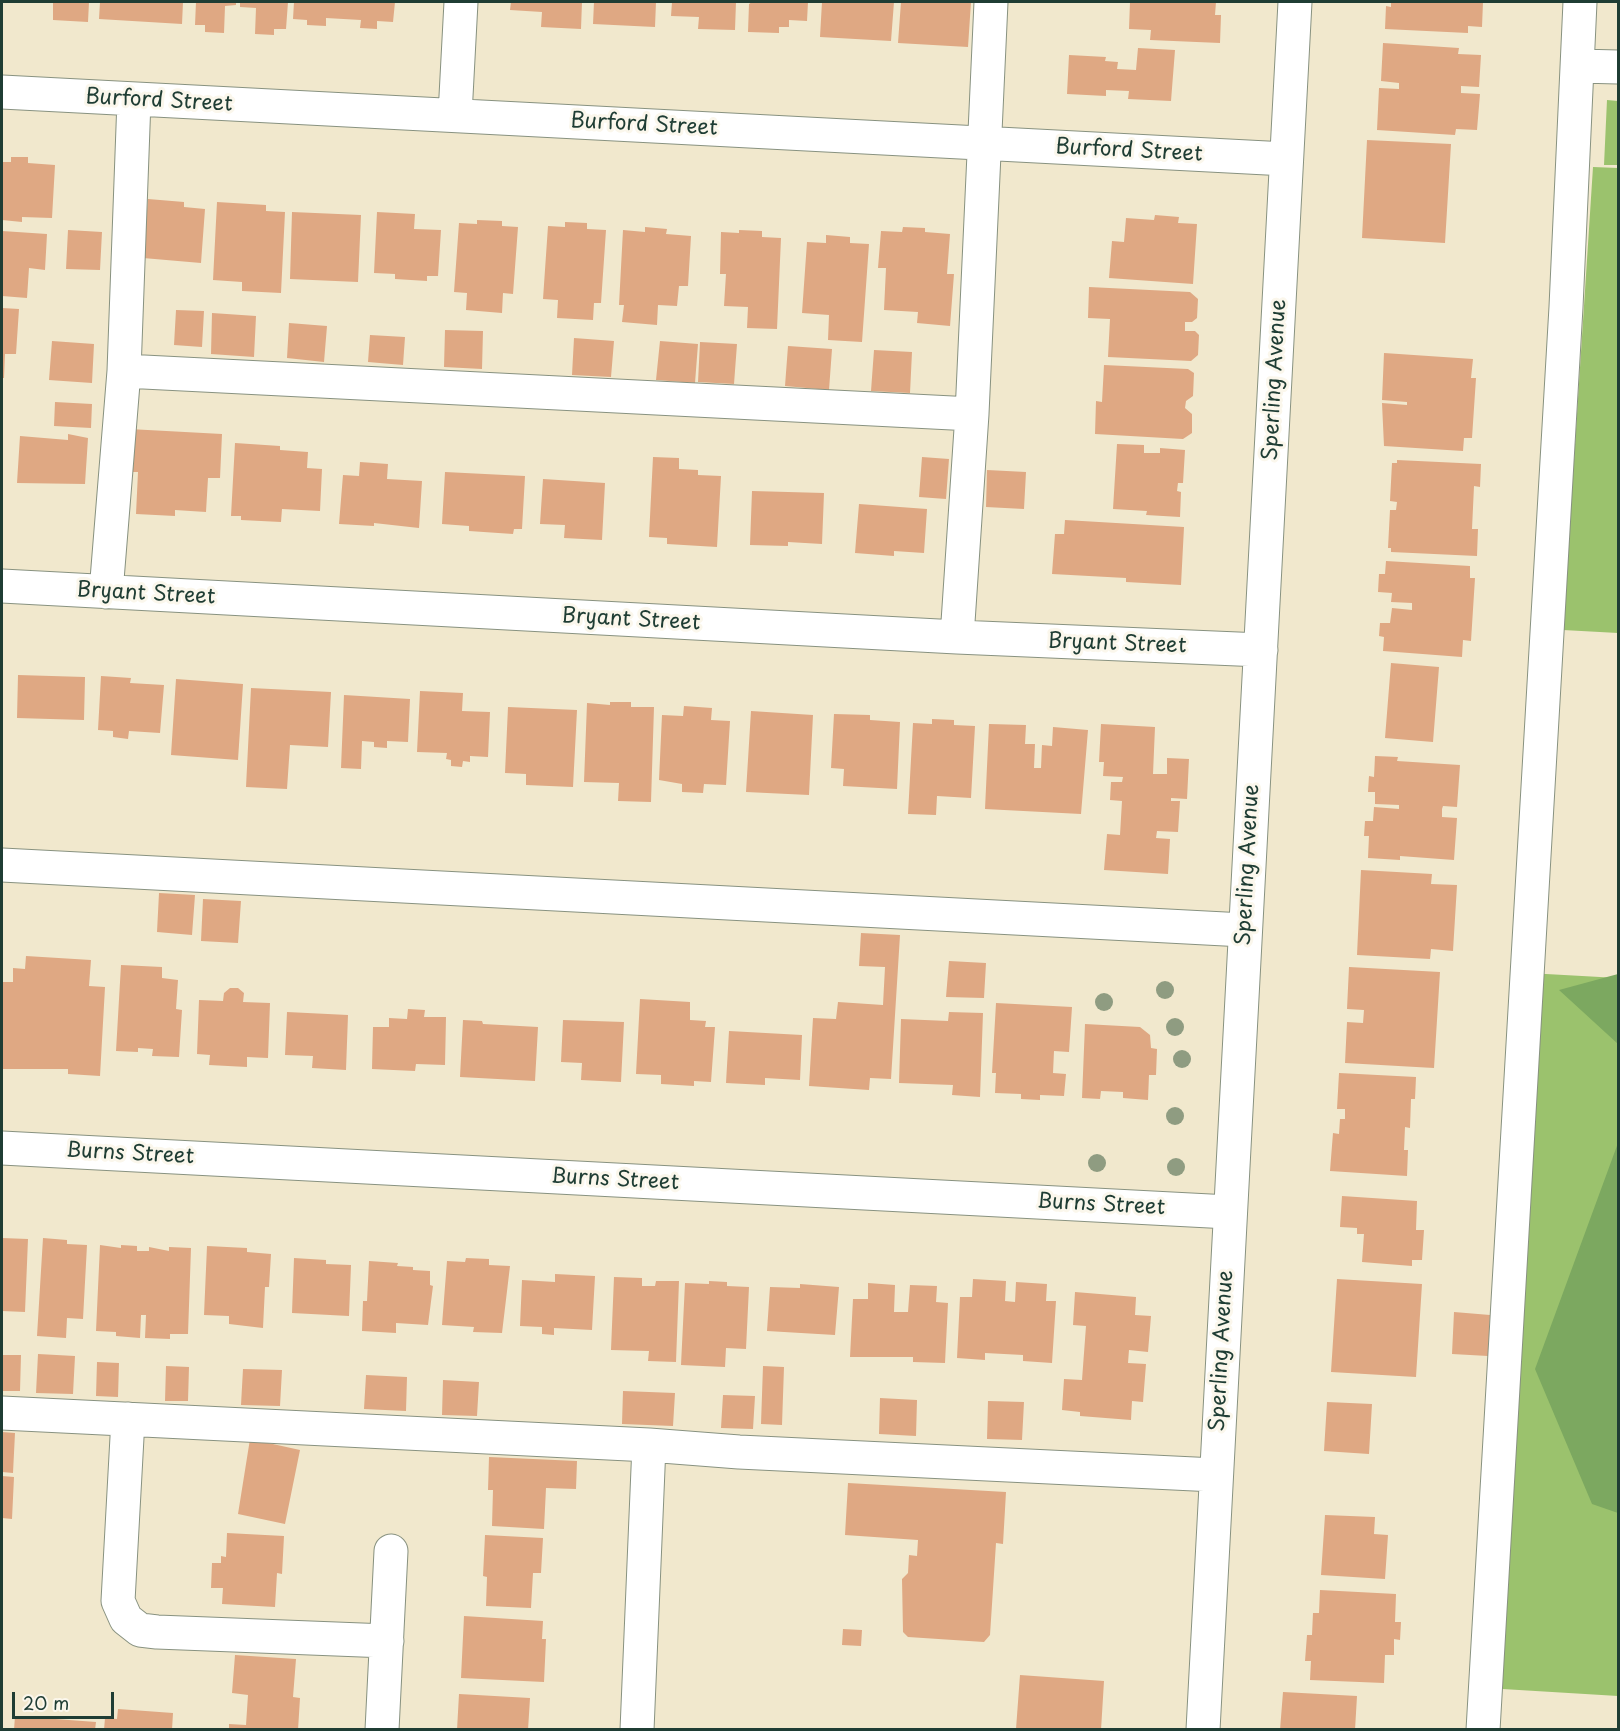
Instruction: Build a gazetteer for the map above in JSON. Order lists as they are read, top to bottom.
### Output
{
  "streets": {
    "street": [
      "Burford Street",
      "Sperling Avenue",
      "Bryant Street",
      "Burns Street"
    ]
  },
  "crossings": [
    ["Burford Street", "Sperling Avenue"],
    ["Sperling Avenue", "Bryant Street"],
    ["Sperling Avenue", "Burns Street"]
  ],
  "scale_bar": "20 m"
}
